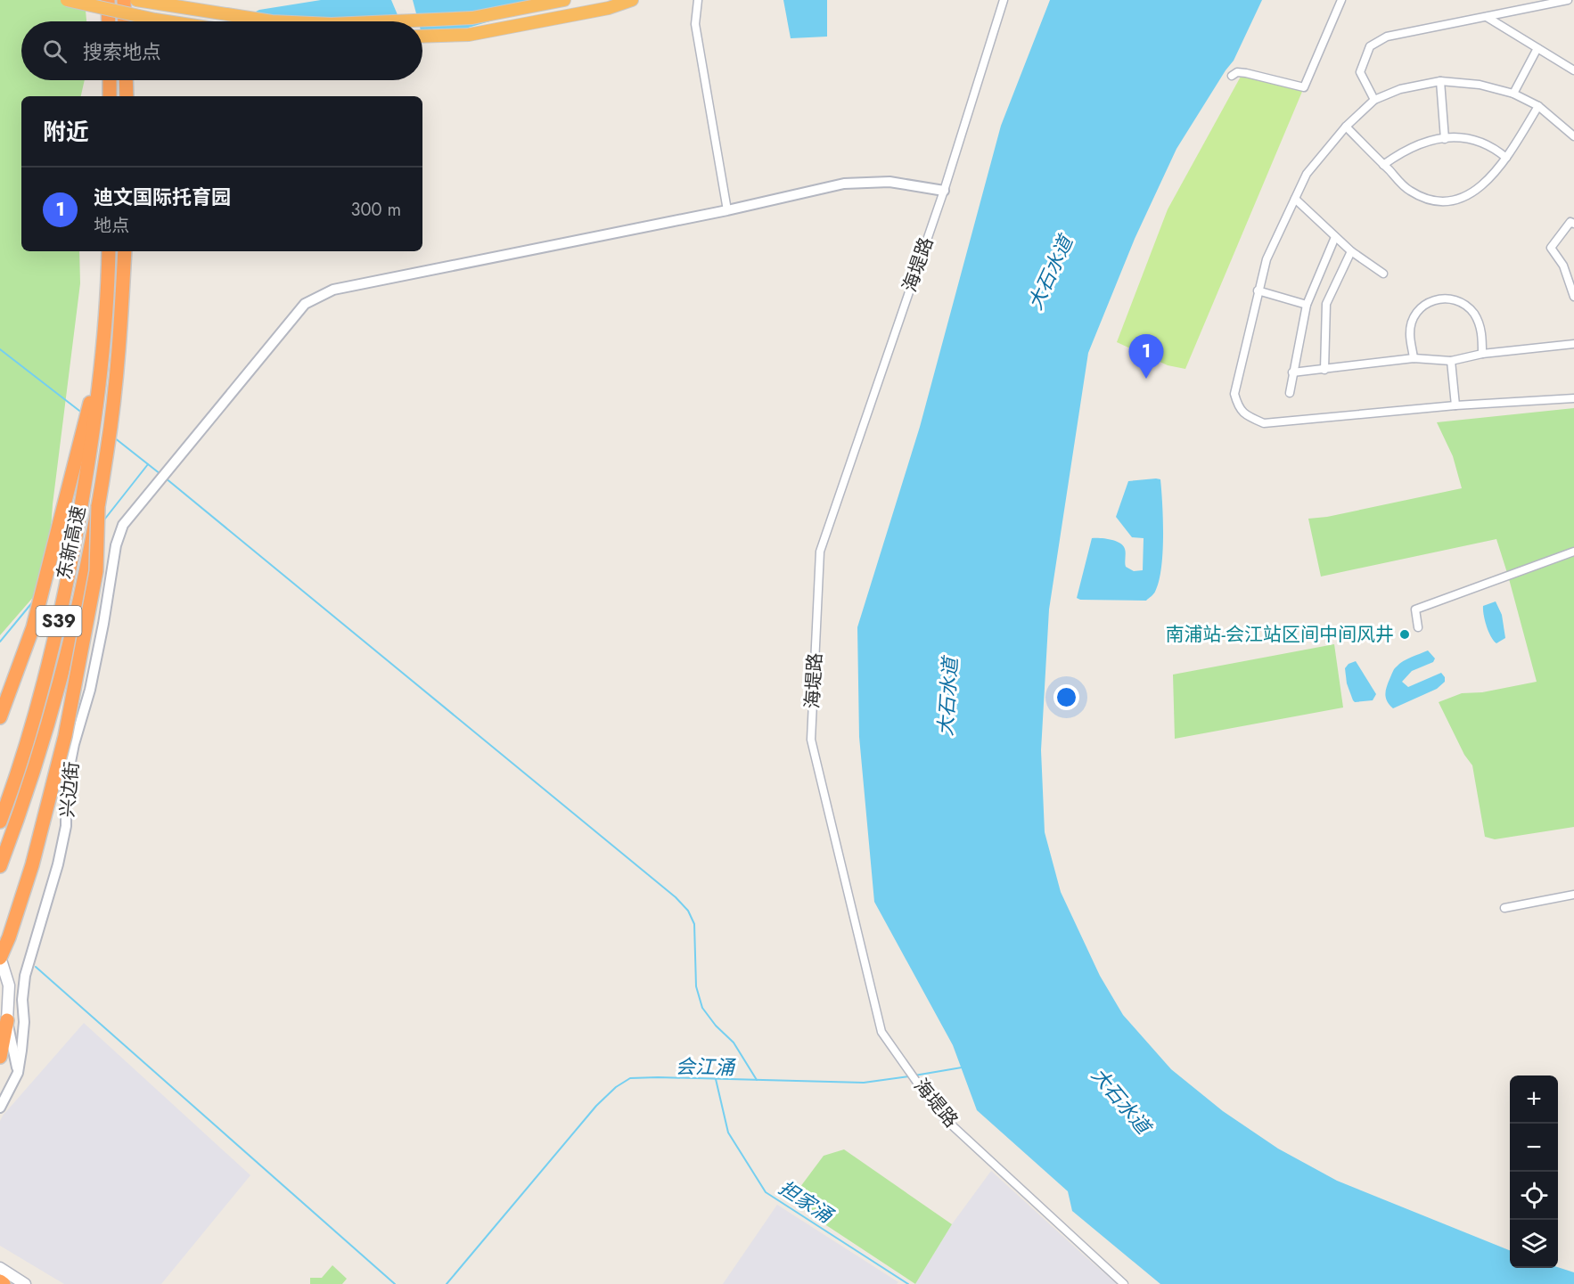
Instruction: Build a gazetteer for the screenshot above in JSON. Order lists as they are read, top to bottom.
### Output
{
  "streets": {
    "highway": ["东新高速", "S39"],
    "street": ["海堤路", "兴边街"]
  },
  "crossings": [
    ["海堤路", "兴边街"]
  ],
  "water": ["大石水道", "会江涌", "担家涌"],
  "places": ["南浦站-会江站区间中间风井"],
  "page": {
    "search": "搜索地点",
    "heading": "附近",
    "list": [
      {
        "mark": "1",
        "name": "迪文国际托育园",
        "note": "地点",
        "value": "300 m"
      }
    ],
    "pins": "1",
    "map_buttons": ["+", "−"]
  }
}
